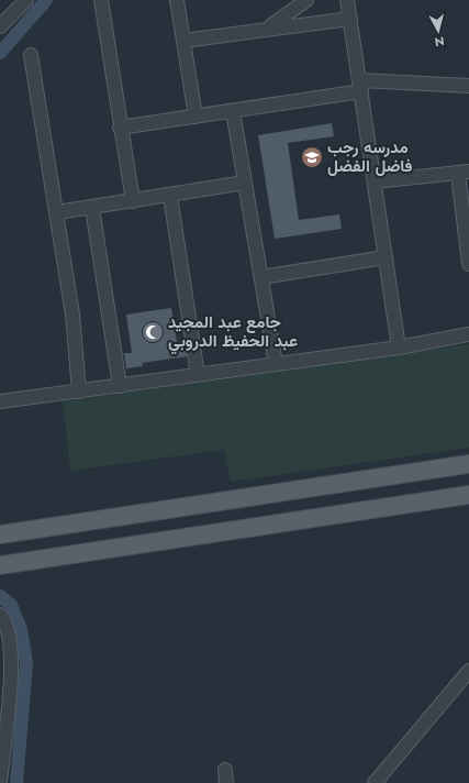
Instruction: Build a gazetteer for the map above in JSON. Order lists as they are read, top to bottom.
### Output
{
  "places": {
    "school or university": ["مدرسه رجب فاضل الفضل"],
    "mosque": ["جامع عبد المجيد عبد الحفيظ الدروبي"]
  },
  "north": "bottom"
}
